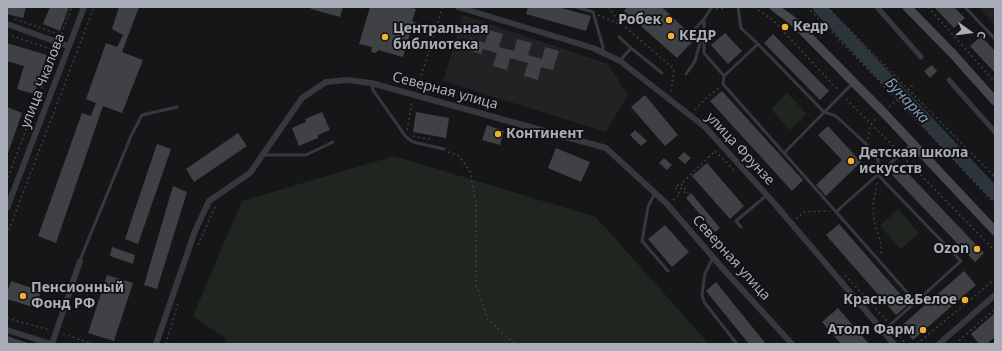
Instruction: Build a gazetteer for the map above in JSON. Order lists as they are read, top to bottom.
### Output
{
  "streets": {
    "street": ["улица Чкалова", "Северная улица", "улица Фрунзе"]
  },
  "water": ["Бунарка"],
  "places": [
    "Робек",
    "Кедр",
    "КЕДР",
    "Центральная библиотека",
    "Континент",
    "Детская школа искусств",
    "Ozon",
    "Пенсионный Фонд РФ",
    "Красное&Белое",
    "Атолл Фарм"
  ],
  "north": "right"
}
